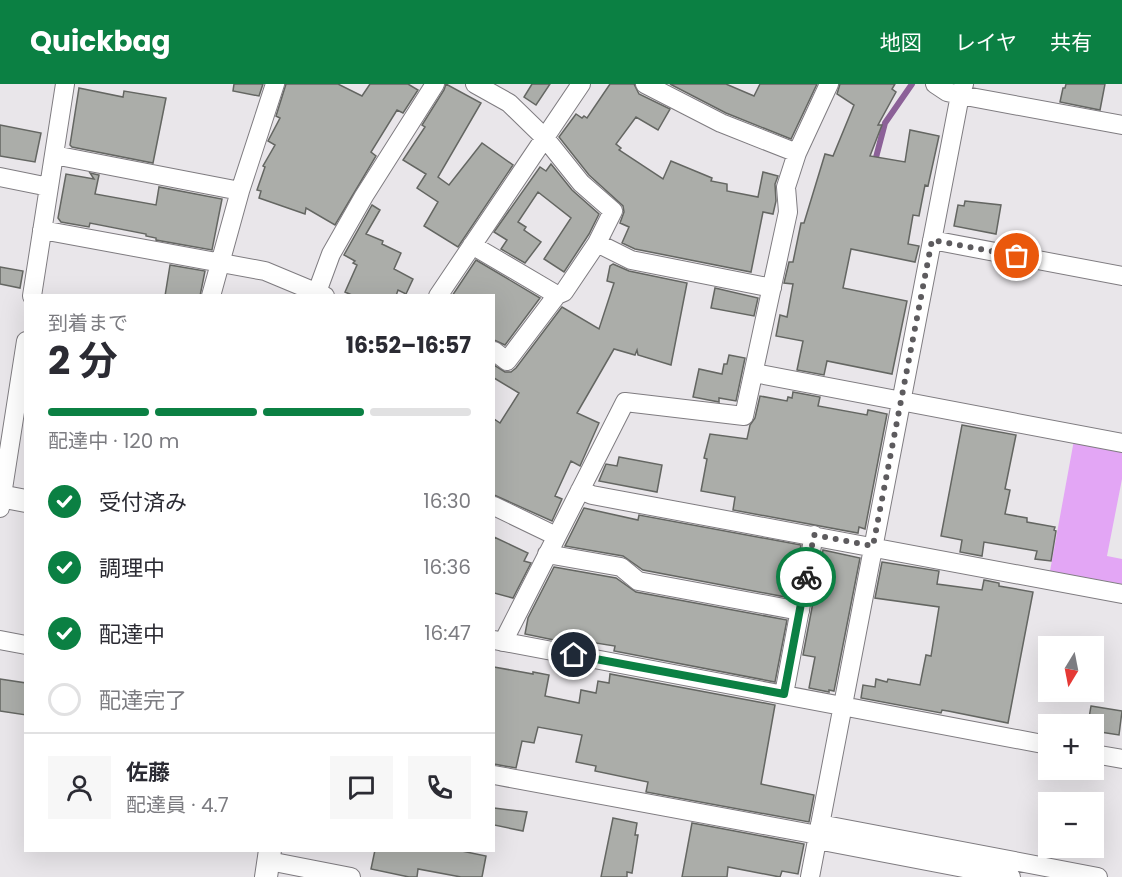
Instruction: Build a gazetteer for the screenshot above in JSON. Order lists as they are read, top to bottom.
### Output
{
  "north": "bottom",
  "page": {
    "header": "Quickbag",
    "nav": ["地図", "レイヤ", "共有"],
    "heading": ["2 分", "到着まで", "16:52–16:57"],
    "panel": ["佐藤", "配達員 · 4.7"],
    "bar": "配達中 · 120 m",
    "list": [
      ["受付済み", "16:30"],
      ["調理中", "16:36"],
      ["配達中", "16:47"],
      "配達完了"
    ],
    "map_buttons": ["+", "−"]
  }
}
